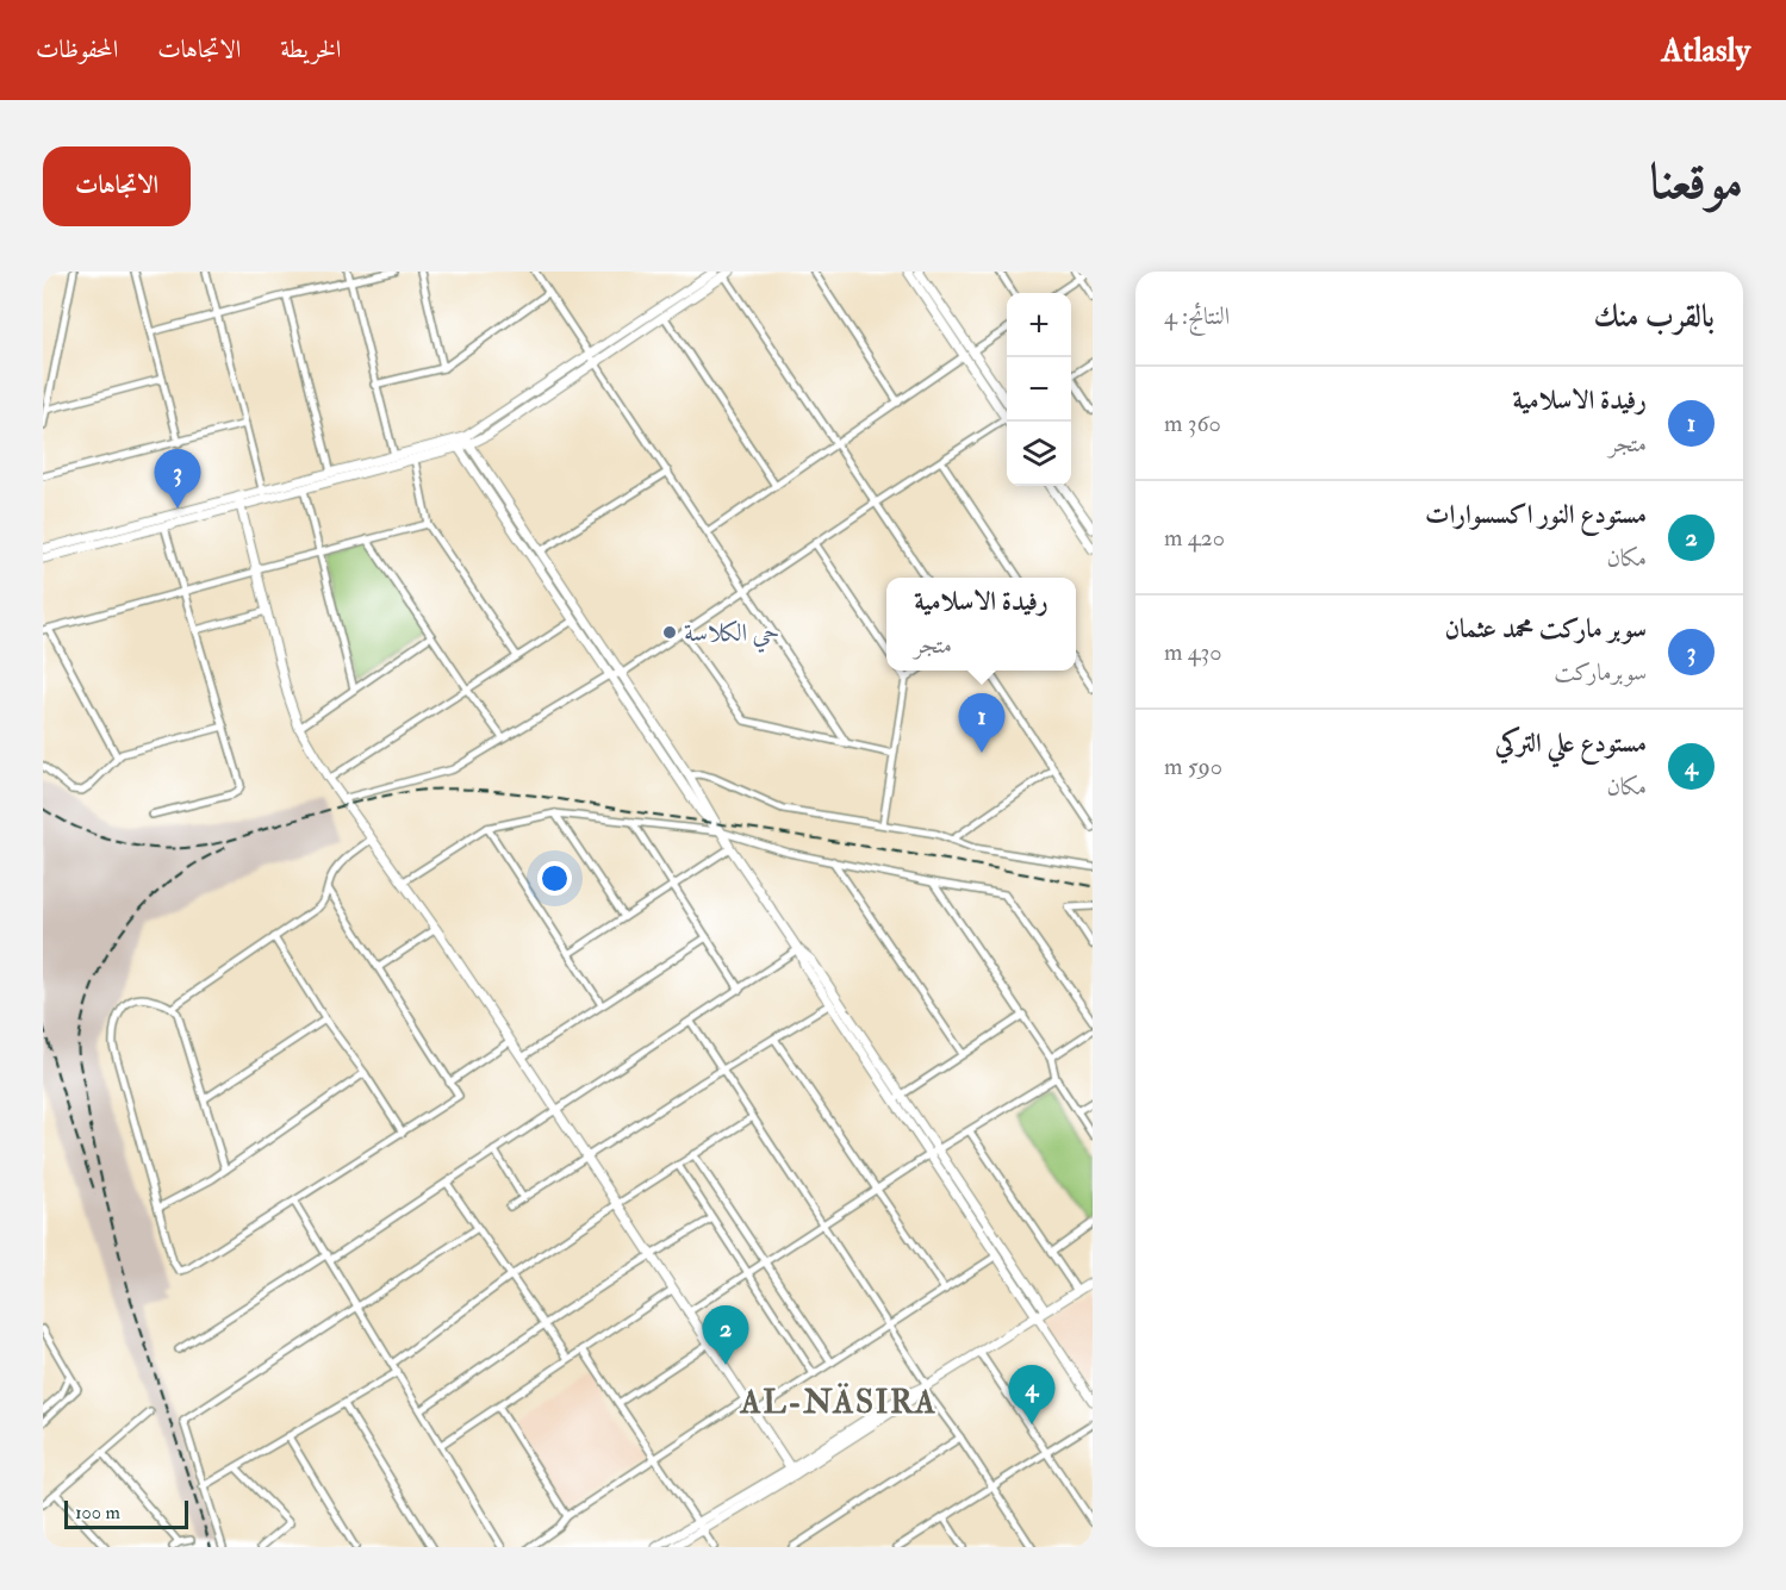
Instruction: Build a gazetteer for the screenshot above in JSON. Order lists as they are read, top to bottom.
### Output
{
  "districts": ["AL-NÄSIRA"],
  "places": ["حي الكلاسة"],
  "scale_bar": "100 m",
  "page": {
    "header": "Atlasly",
    "nav": ["الخريطة", "الاتجاهات", "المحفوظات"],
    "title": "موقعنا",
    "buttons": "الاتجاهات",
    "heading": ["بالقرب منك", "النتائج: 4"],
    "map_buttons": ["+", "−"],
    "list": [
      {
        "mark": "1",
        "name": "رفيدة الاسلامية",
        "note": "متجر",
        "value": "360 m"
      },
      {
        "mark": "2",
        "name": "مستودع النور اكسسوارات",
        "note": "مكان",
        "value": "420 m"
      },
      {
        "mark": "3",
        "name": "سوبر ماركت محمد عثمان",
        "note": "سوبرماركت",
        "value": "430 m"
      },
      {
        "mark": "4",
        "name": "مستودع علي التركي",
        "note": "مكان",
        "value": "590 m"
      }
    ],
    "pins": [
      "3",
      "1",
      "2",
      "4"
    ],
    "popup": ["رفيدة الاسلامية", "متجر"],
    "scale": "100 m"
  }
}
